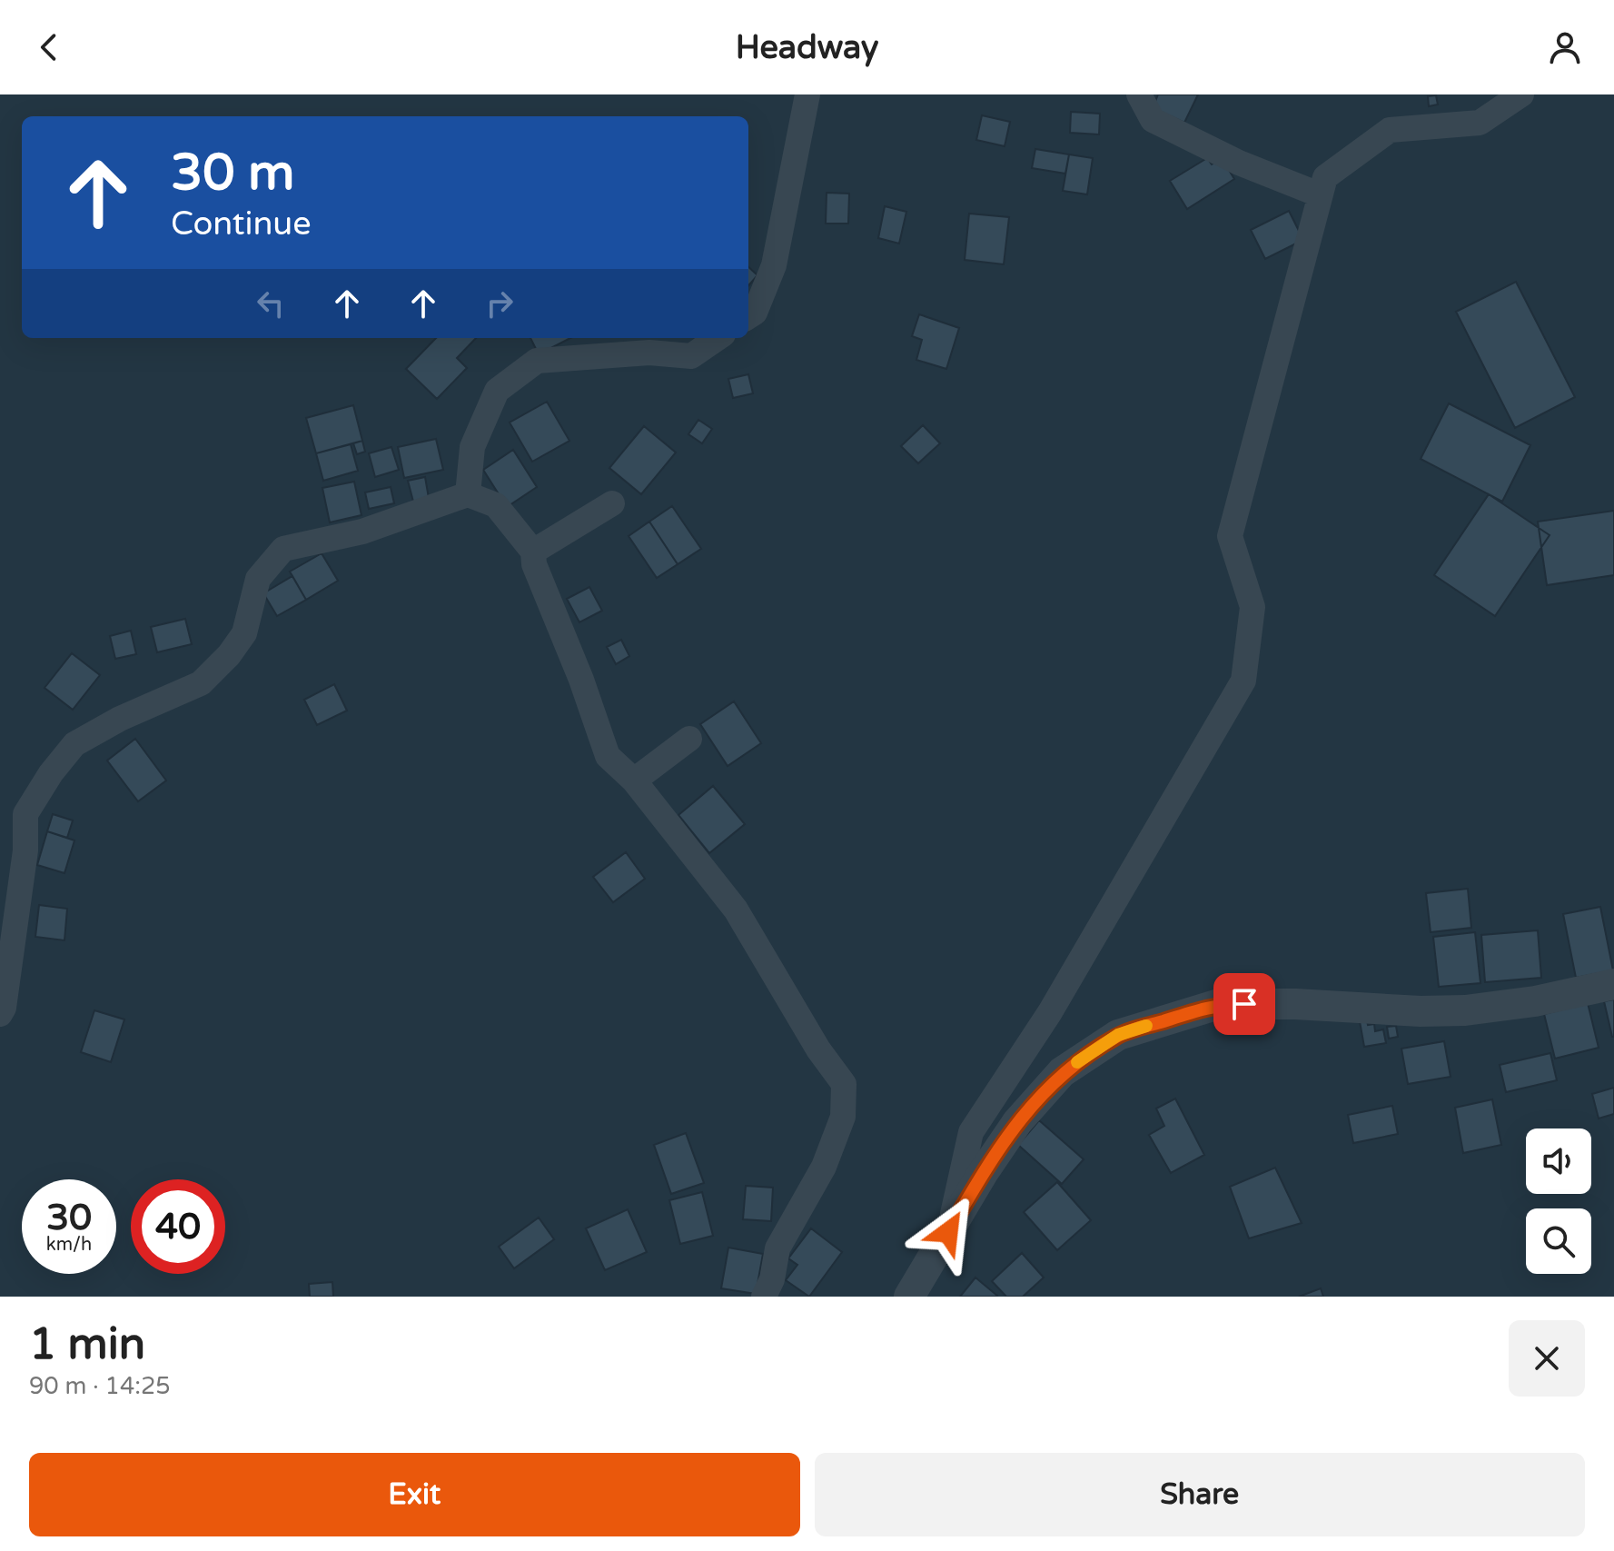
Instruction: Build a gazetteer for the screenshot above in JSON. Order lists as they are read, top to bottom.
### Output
{
  "page": {
    "header": "Headway",
    "turn": ["30 m", "Continue"],
    "speed": "30 km/h",
    "limit": "40",
    "heading": ["1 min", "90 m · 14:25"],
    "buttons": ["Exit", "Share"]
  }
}
